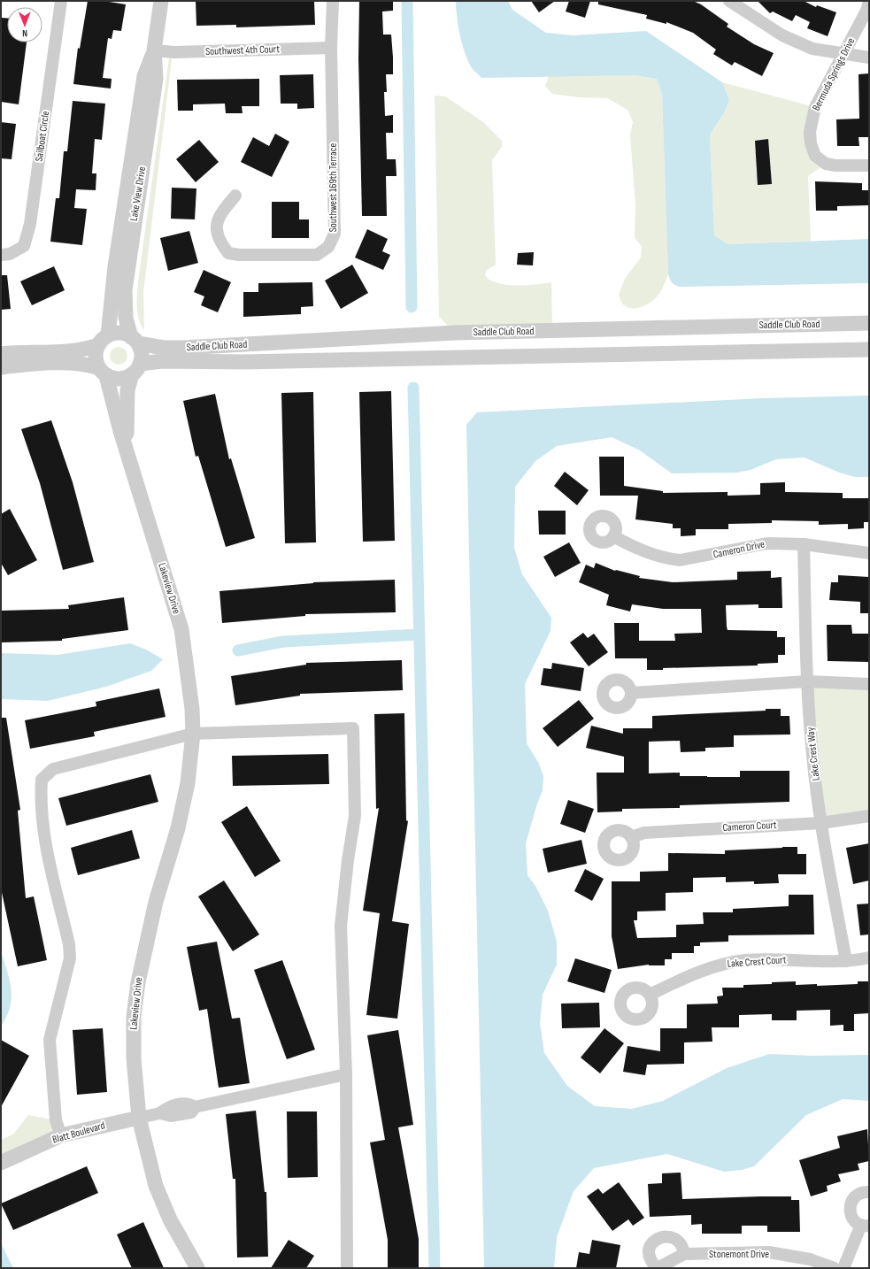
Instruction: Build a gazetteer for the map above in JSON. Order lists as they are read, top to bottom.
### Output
{
  "streets": {
    "street": [
      "Southwest 4th Court",
      "Bermuda Springs Drive",
      "Sailboat Circle",
      "Southwest 169th Terrace",
      "Lake View Drive",
      "Saddle Club Road",
      "Cameron Drive",
      "Lakeview Drive",
      "Lake Crest Way",
      "Cameron Court",
      "Lake Crest Court",
      "Blatt Boulevard",
      "Stonemont Drive"
    ]
  },
  "crossings": [
    ["Southwest 4th Court", "Southwest 169th Terrace"],
    ["Southwest 4th Court", "Lake View Drive"],
    ["Lake View Drive", "Saddle Club Road"],
    ["Lake View Drive", "Lakeview Drive"],
    ["Saddle Club Road", "Lakeview Drive"],
    ["Cameron Drive", "Lake Crest Way"],
    ["Lakeview Drive", "Blatt Boulevard"],
    ["Lake Crest Way", "Cameron Court"],
    ["Lake Crest Way", "Lake Crest Court"]
  ],
  "north": "bottom"
}
